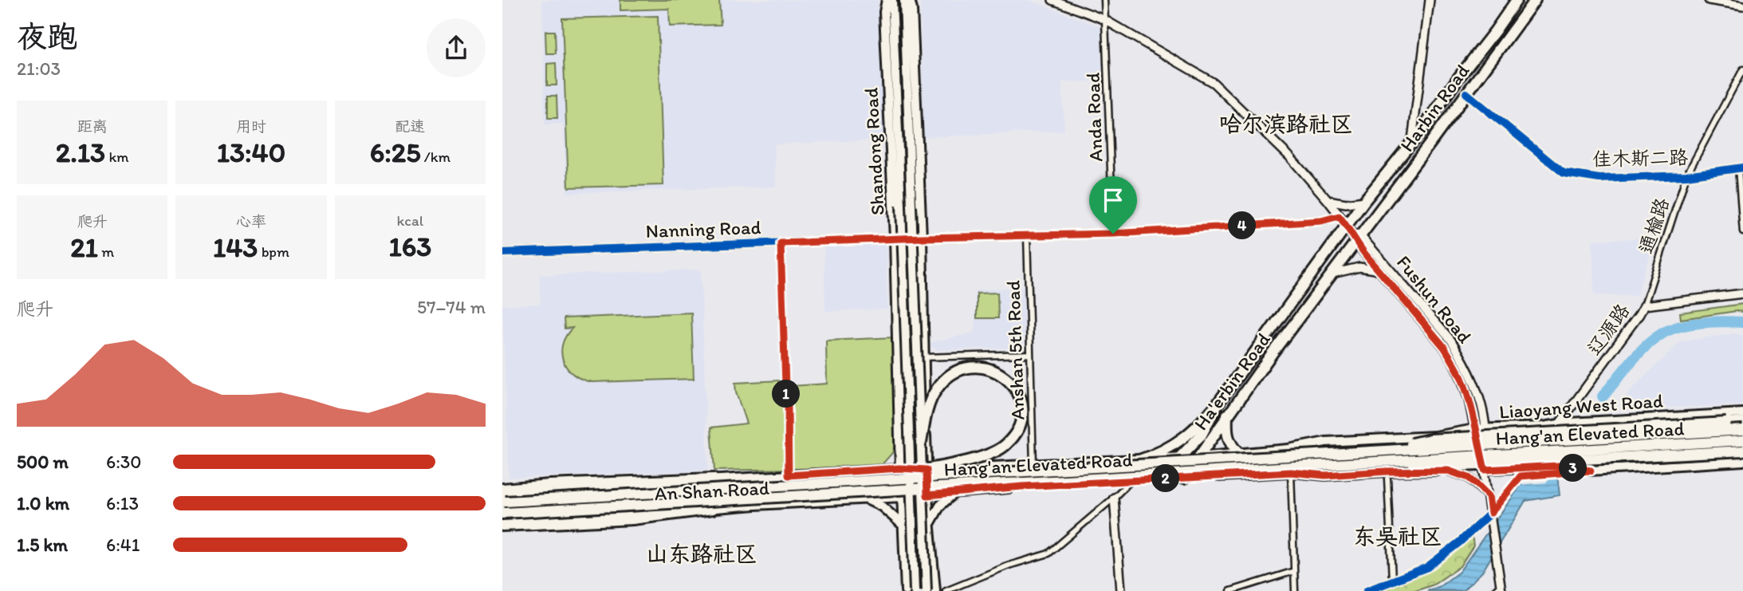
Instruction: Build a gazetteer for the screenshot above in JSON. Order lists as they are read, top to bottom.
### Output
{
  "streets": {
    "highway": ["Harbin Road", "Ha'erbin Road", "Hang'an Elevated Road"],
    "main road": ["Shandong Road", "Liaoyang West Road", "An Shan Road"],
    "street": [
      "Anda Road",
      "佳木斯二路",
      "通榆路",
      "Nanning Road",
      "Fushun Road",
      "辽源路",
      "Anshan 5th Road"
    ]
  },
  "crossings": [
    ["Harbin Road", "佳木斯二路"],
    ["Harbin Road", "Fushun Road"],
    ["Harbin Road", "Ha'erbin Road"],
    ["Anda Road", "Nanning Road"],
    ["Anda Road", "Fushun Road"],
    ["Shandong Road", "Nanning Road"],
    ["Shandong Road", "An Shan Road"],
    ["佳木斯二路", "通榆路"],
    ["通榆路", "辽源路"],
    ["Nanning Road", "Fushun Road"],
    ["Nanning Road", "Anshan 5th Road"],
    ["Fushun Road", "Ha'erbin Road"],
    ["Fushun Road", "Liaoyang West Road"],
    ["辽源路", "Liaoyang West Road"],
    ["Anshan 5th Road", "An Shan Road"],
    ["Ha'erbin Road", "An Shan Road"],
    ["Liaoyang West Road", "An Shan Road"],
    ["Hang'an Elevated Road", "An Shan Road"]
  ],
  "districts": ["哈尔滨路社区", "东吴社区", "山东路社区"],
  "page": {
    "heading": ["夜跑", "21:03"],
    "stats": [
      ["距离", "2.13 km"],
      ["用时", "13:40"],
      ["配速", "6:25 /km"],
      ["爬升", "21 m"],
      ["心率", "143 bpm"],
      ["kcal", "163"]
    ],
    "pins": [
      "4",
      "1",
      "3",
      "2"
    ],
    "chart": ["爬升", "57–74 m"],
    "list": [
      {
        "name": "500 m",
        "note": "6:30"
      },
      {
        "name": "1.0 km",
        "note": "6:13"
      },
      {
        "name": "1.5 km",
        "note": "6:41"
      }
    ]
  }
}
